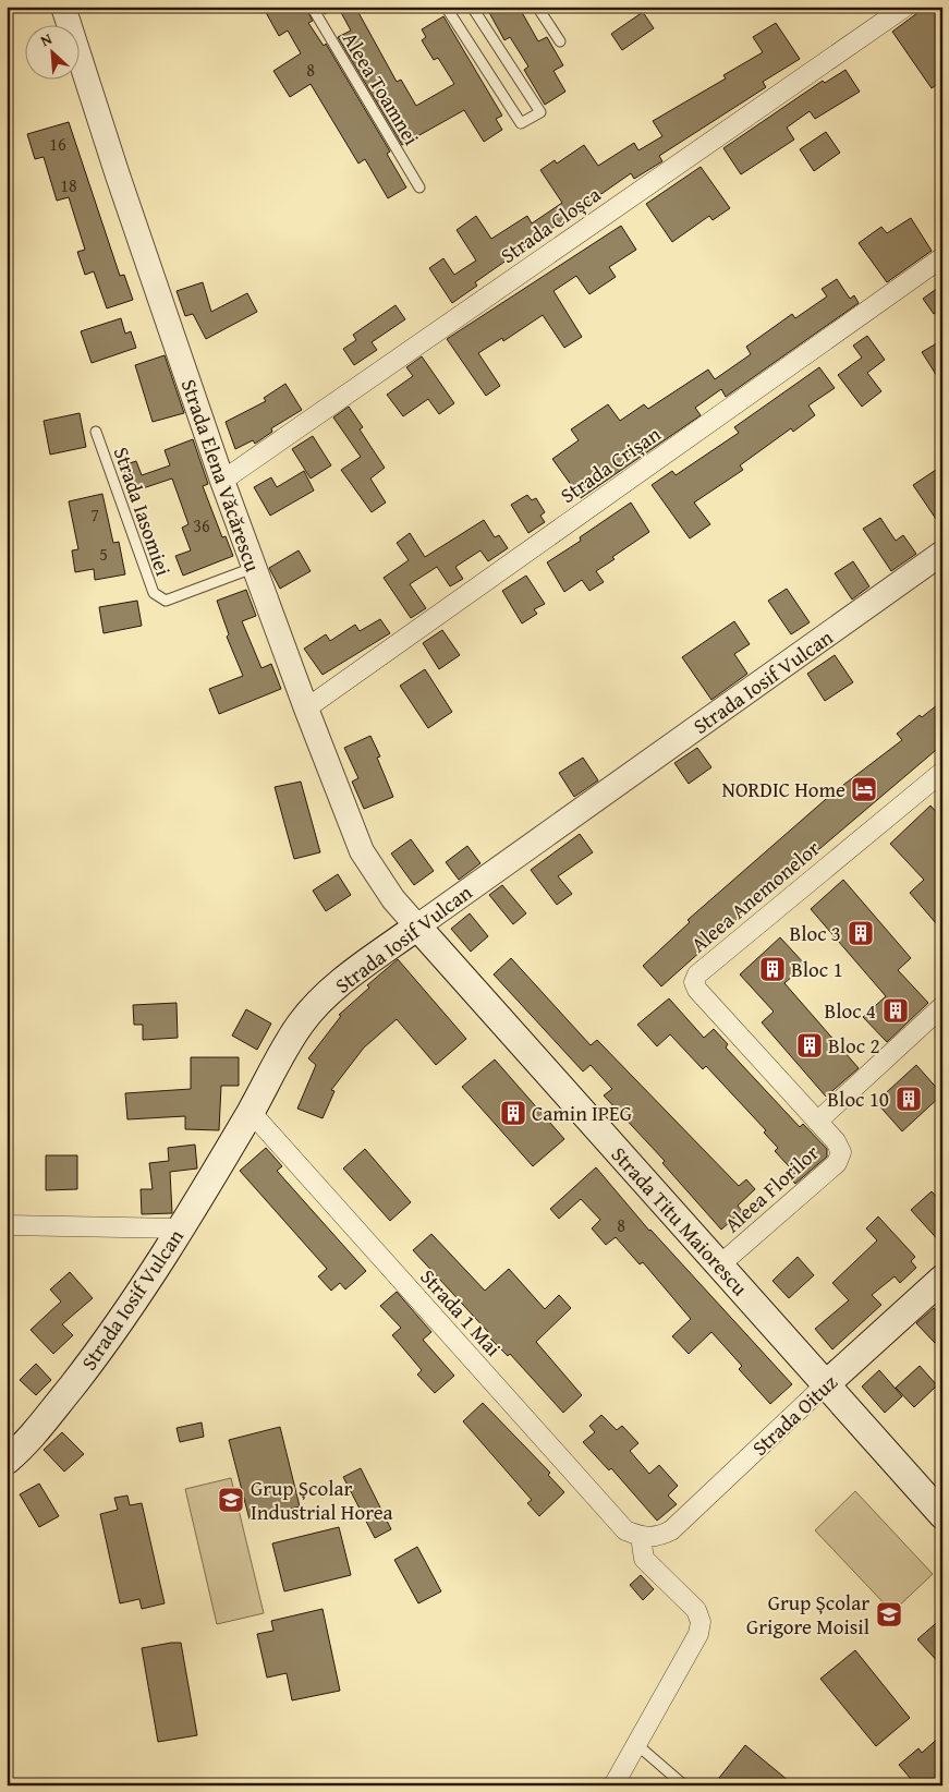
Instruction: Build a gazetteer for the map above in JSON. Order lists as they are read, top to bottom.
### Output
{
  "streets": {
    "main road": ["Strada Iosif Vulcan", "Strada Titu Maiorescu", "Strada Oituz"],
    "street": [
      "Strada Cloșca",
      "Strada Crișan",
      "Strada Elena Văcărescu",
      "Aleea Anemonelor",
      "Aleea Florilor",
      "Strada 1 Mai"
    ],
    "lane": ["Aleea Toamnei", "Strada Iasomiei"]
  },
  "crossings": [
    ["Strada Cloșca", "Strada Elena Văcărescu"],
    ["Strada Crișan", "Strada Elena Văcărescu"],
    ["Strada Elena Văcărescu", "Strada Iasomiei"],
    ["Strada Elena Văcărescu", "Strada Iosif Vulcan"],
    ["Strada Elena Văcărescu", "Strada Titu Maiorescu"],
    ["Strada Iosif Vulcan", "Strada Titu Maiorescu"],
    ["Strada Iosif Vulcan", "Strada 1 Mai"],
    ["Aleea Anemonelor", "Aleea Florilor"],
    ["Aleea Florilor", "Strada Titu Maiorescu"],
    ["Strada Titu Maiorescu", "Strada Oituz"],
    ["Strada 1 Mai", "Strada Oituz"]
  ],
  "places": {
    "hotel": ["NORDIC Home"],
    "building": [
      "Bloc 3",
      "Bloc 1",
      "Bloc 4",
      "Bloc 2",
      "Bloc 10",
      "Camin IPEG"
    ],
    "school or university": ["Grup Școlar Industrial Horea", "Grup Școlar Grigore Moisil"]
  },
  "house_numbers": [
    "8",
    "16",
    "18",
    "7",
    "36",
    "5",
    "8"
  ],
  "north": "top left"
}
